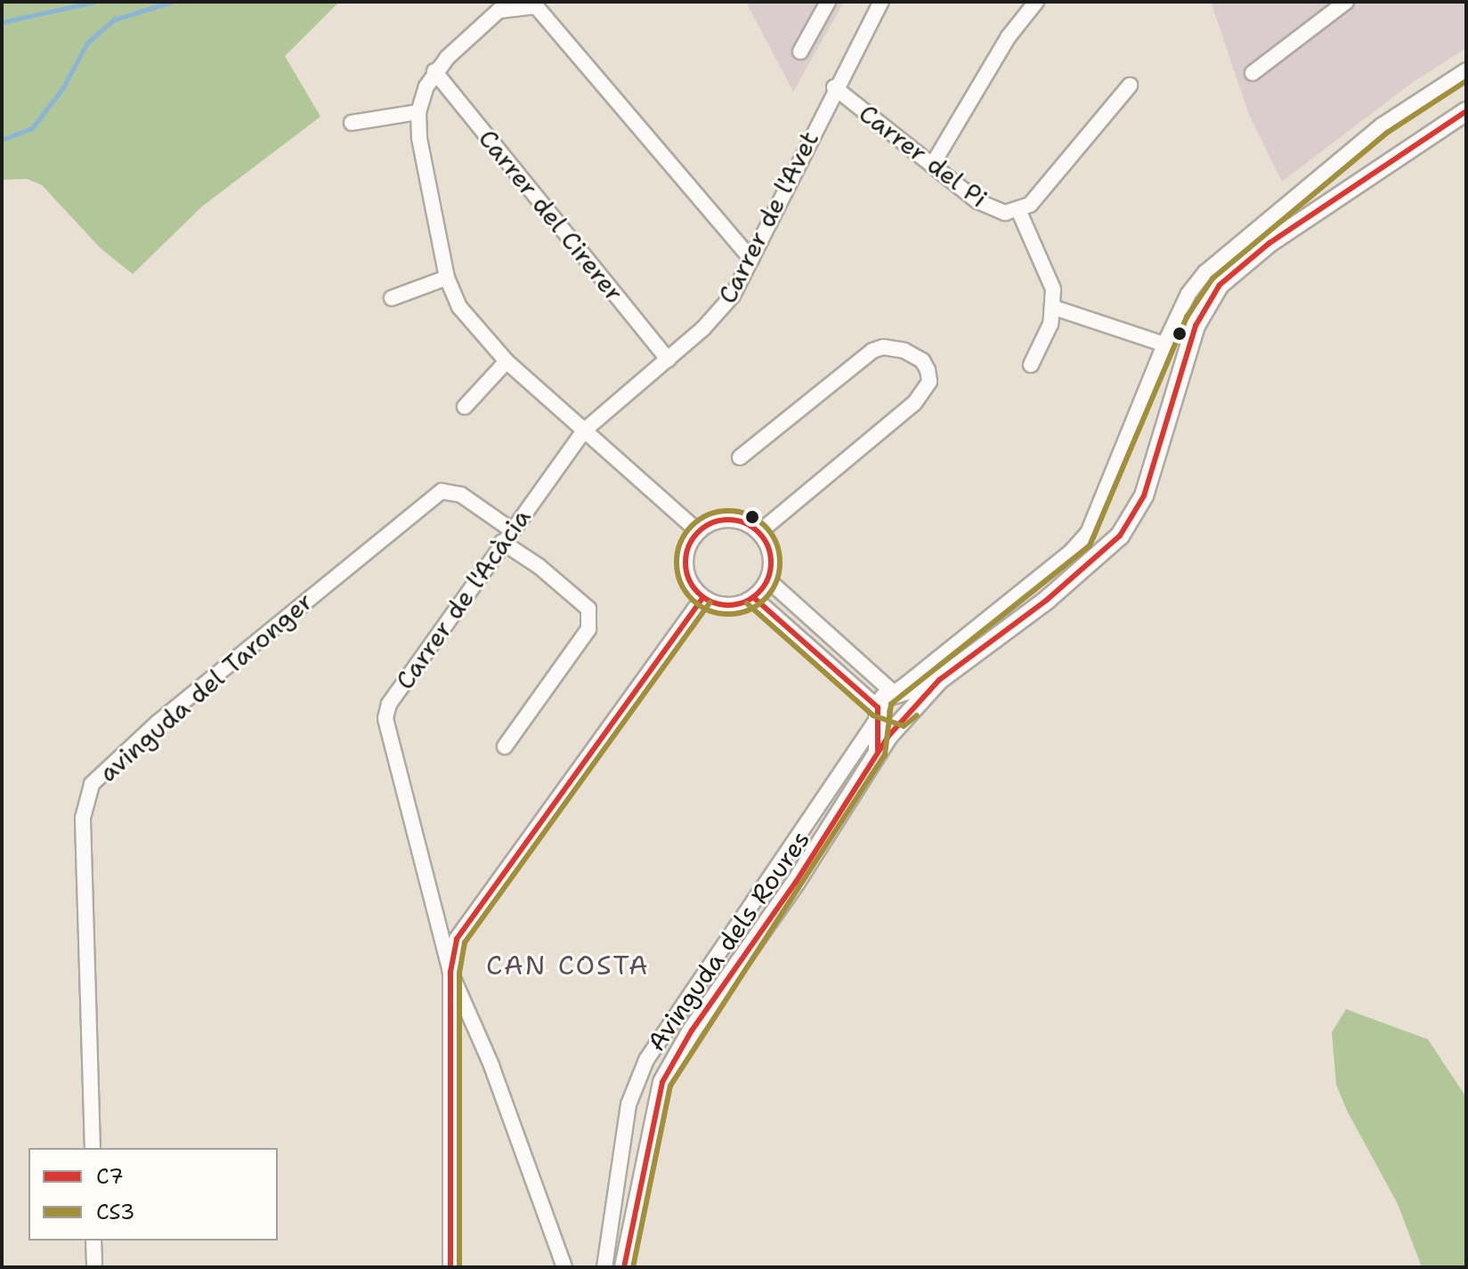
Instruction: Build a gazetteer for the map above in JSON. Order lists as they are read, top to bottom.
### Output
{
  "streets": {
    "street": [
      "Carrer del Pi",
      "Carrer del Cirerer",
      "Carrer de l'Avet",
      "Carrer de l'Acàcia",
      "avinguda del Taronger",
      "Avinguda dels Roures"
    ]
  },
  "crossings": [
    ["Carrer del Pi", "Carrer de l'Avet"],
    ["Carrer del Cirerer", "Carrer de l'Avet"],
    ["Carrer de l'Avet", "Carrer de l'Acàcia"],
    ["Carrer de l'Acàcia", "avinguda del Taronger"]
  ],
  "districts": ["CAN COSTA"],
  "lines": ["transit line CS3", "transit line C7"],
  "legend": ["C7", "CS3"]
}
